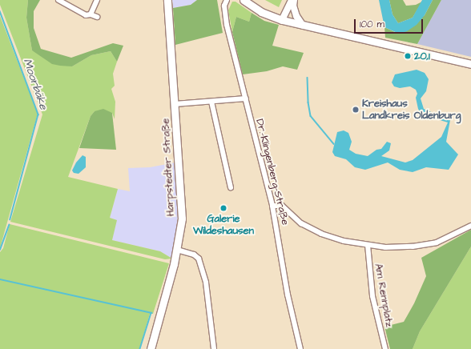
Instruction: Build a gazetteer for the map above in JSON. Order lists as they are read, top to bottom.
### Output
{
  "streets": {
    "main road": ["Harpstedter Straße"],
    "street": ["Dr.-Klingenberg-Straße", "Am Rennplatz"]
  },
  "water": ["Moorbäke"],
  "places": ["20,1", "Kreishaus Landkreis Oldenburg", "Galerie Wildeshausen"],
  "scale_bar": "100 m"
}
